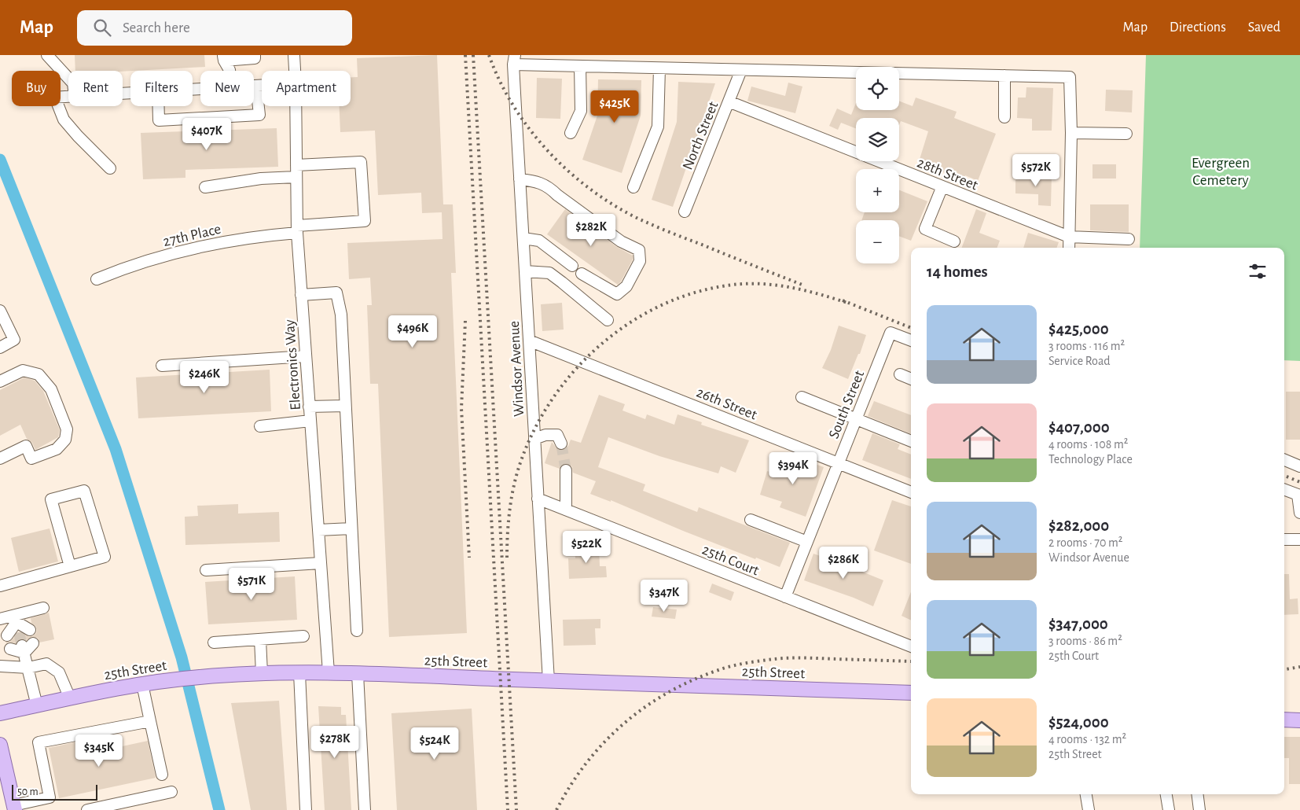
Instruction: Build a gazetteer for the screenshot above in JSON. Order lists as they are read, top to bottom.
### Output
{
  "streets": {
    "main road": ["25th Street"],
    "street": [
      "North Street",
      "28th Street",
      "27th Place",
      "Electronics Way",
      "Windsor Avenue",
      "26th Street",
      "South Street",
      "25th Court"
    ]
  },
  "crossings": [
    ["North Street", "28th Street"],
    ["27th Place", "Electronics Way"],
    ["Electronics Way", "25th Street"],
    ["Windsor Avenue", "26th Street"],
    ["Windsor Avenue", "25th Court"],
    ["Windsor Avenue", "25th Street"],
    ["26th Street", "South Street"],
    ["South Street", "25th Court"]
  ],
  "parks": ["Evergreen Cemetery"],
  "scale_bar": "50 m",
  "page": {
    "header": "Map",
    "search": "Search here",
    "nav": ["Map", "Directions", "Saved"],
    "map_buttons": ["+", "−"],
    "chip": [
      "Buy",
      "Rent",
      "Filters",
      "New",
      "Apartment"
    ],
    "price": [
      "$425K",
      "$407K",
      "$572K",
      "$282K",
      "$496K",
      "$246K",
      "$394K",
      "$522K",
      "$286K",
      "$571K",
      "$347K",
      "$278K",
      "$524K",
      "$345K"
    ],
    "heading": "14 homes",
    "list": [
      {
        "name": "$425,000",
        "note": "3 rooms · 116 m² · Service Road"
      },
      {
        "name": "$407,000",
        "note": "4 rooms · 108 m² · Technology Place"
      },
      {
        "name": "$282,000",
        "note": "2 rooms · 70 m² · Windsor Avenue"
      },
      {
        "name": "$347,000",
        "note": "3 rooms · 86 m² · 25th Court"
      },
      {
        "name": "$524,000",
        "note": "4 rooms · 132 m² · 25th Street"
      }
    ],
    "scale": "50 m"
  }
}
